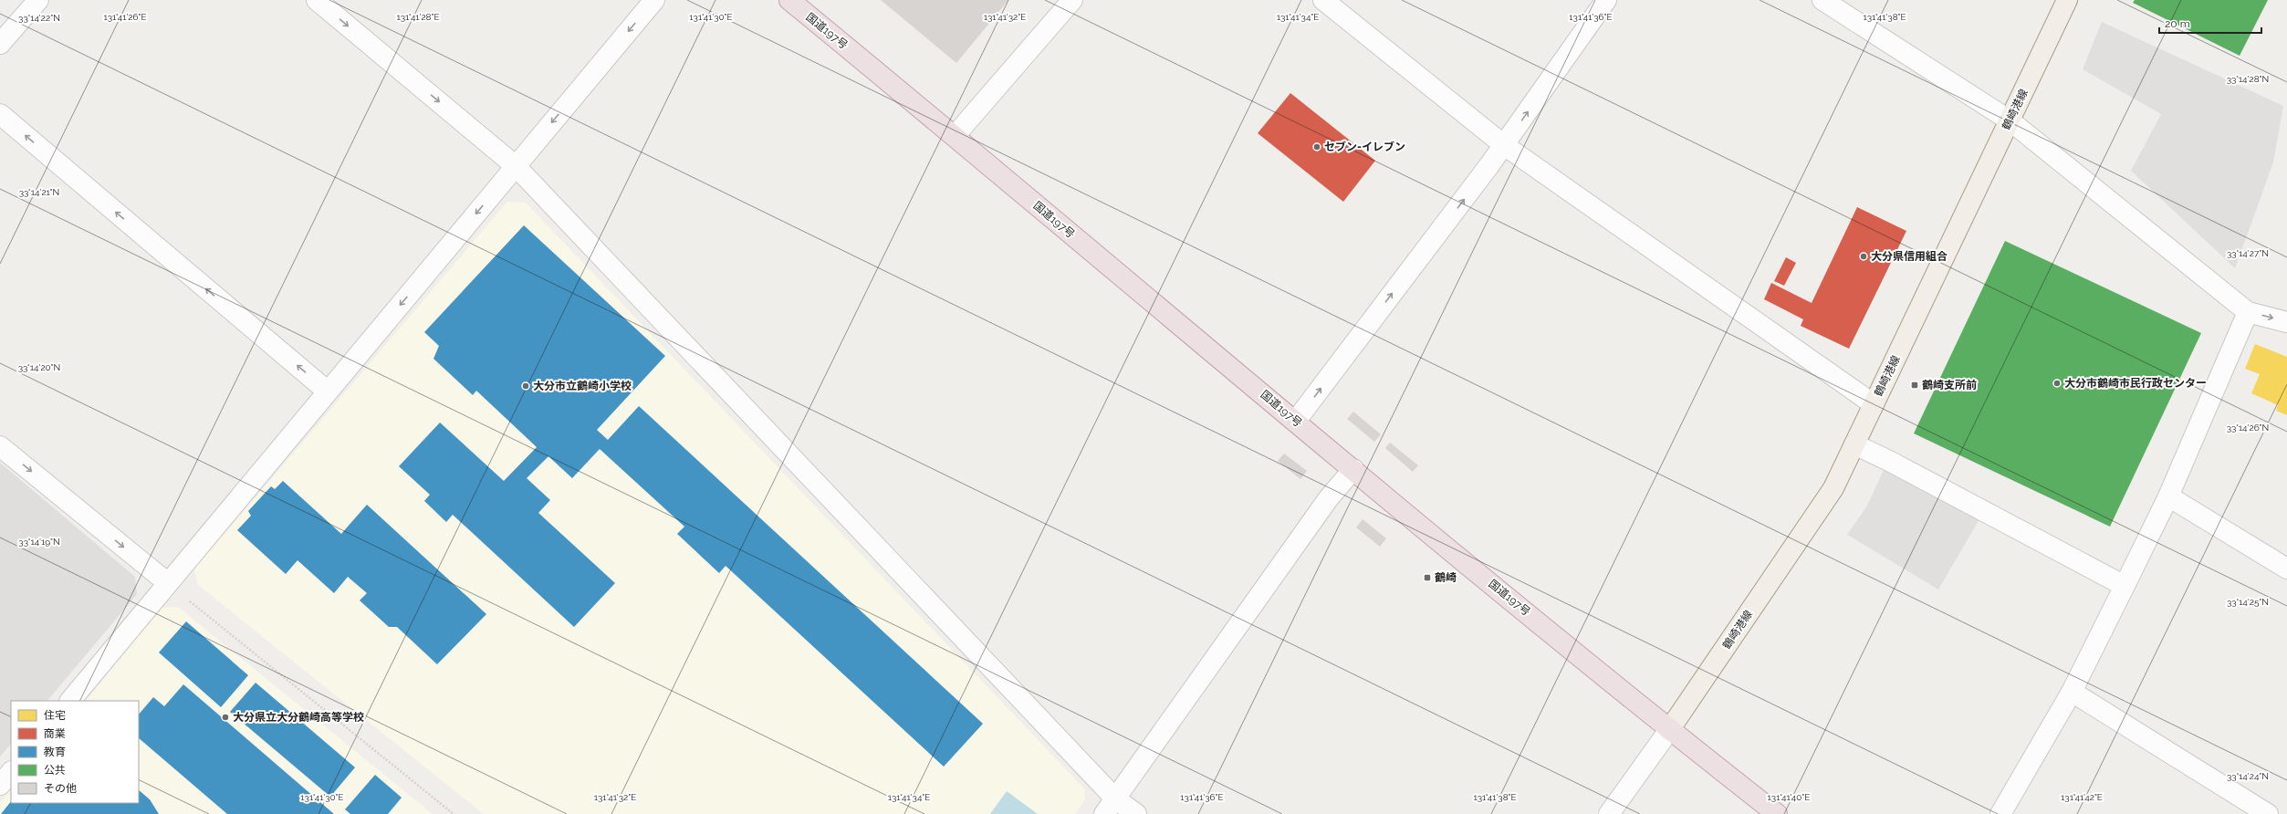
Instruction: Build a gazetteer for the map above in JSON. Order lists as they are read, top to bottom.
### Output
{
  "streets": {
    "highway": ["国道197号"],
    "main road": ["鶴崎港線"]
  },
  "crossings": [
    ["国道197号", "鶴崎港線"]
  ],
  "places": {
    "other": [
      "セブン-イレブン",
      "大分県信用組合",
      "大分市鶴崎市民行政センター",
      "大分市立鶴崎小学校",
      "大分県立大分鶴崎高等学校"
    ],
    "transit": ["鶴崎支所前", "鶴崎"]
  },
  "legend": [
    "住宅",
    "商業",
    "教育",
    "公共",
    "その他"
  ],
  "scale_bar": "20 m",
  "coordinates": [
    "131°41'26\"E",
    "131°41'28\"E",
    "131°41'30\"E",
    "131°41'32\"E",
    "131°41'34\"E",
    "131°41'36\"E",
    "131°41'38\"E",
    "33°14'22\"N",
    "33°14'28\"N",
    "33°14'21\"N",
    "33°14'27\"N",
    "33°14'20\"N",
    "33°14'26\"N",
    "33°14'19\"N",
    "33°14'25\"N",
    "33°14'24\"N",
    "131°41'40\"E",
    "131°41'42\"E"
  ]
}
